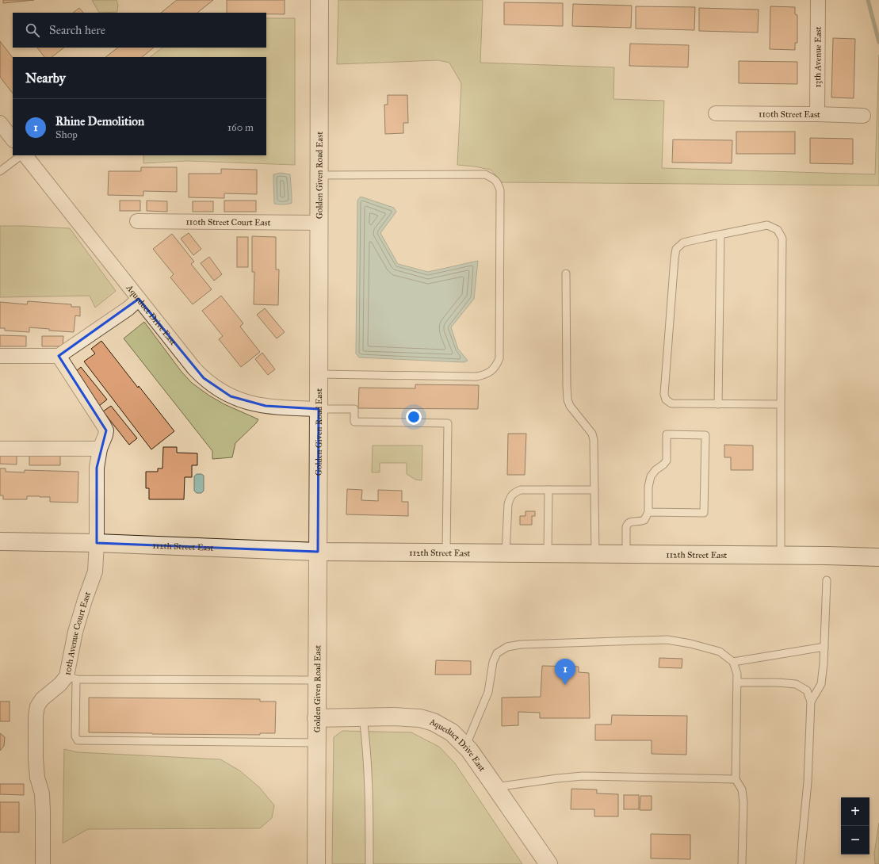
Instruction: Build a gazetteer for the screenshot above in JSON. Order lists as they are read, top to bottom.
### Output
{
  "streets": {
    "street": [
      "13th Avenue East",
      "110th Street East",
      "Golden Given Road East",
      "110th Street Court East",
      "Aqueduct Drive East",
      "112th Street East",
      "10th Avenue Court East"
    ]
  },
  "crossings": [
    ["13th Avenue East", "110th Street East"],
    ["Golden Given Road East", "110th Street Court East"],
    ["Golden Given Road East", "Aqueduct Drive East"],
    ["Golden Given Road East", "112th Street East"],
    ["112th Street East", "10th Avenue Court East"]
  ],
  "page": {
    "search": "Search here",
    "heading": "Nearby",
    "list": [
      {
        "mark": "1",
        "name": "Rhine Demolition",
        "note": "Shop",
        "value": "160 m"
      }
    ],
    "pins": "1",
    "map_buttons": ["+", "−"]
  }
}
